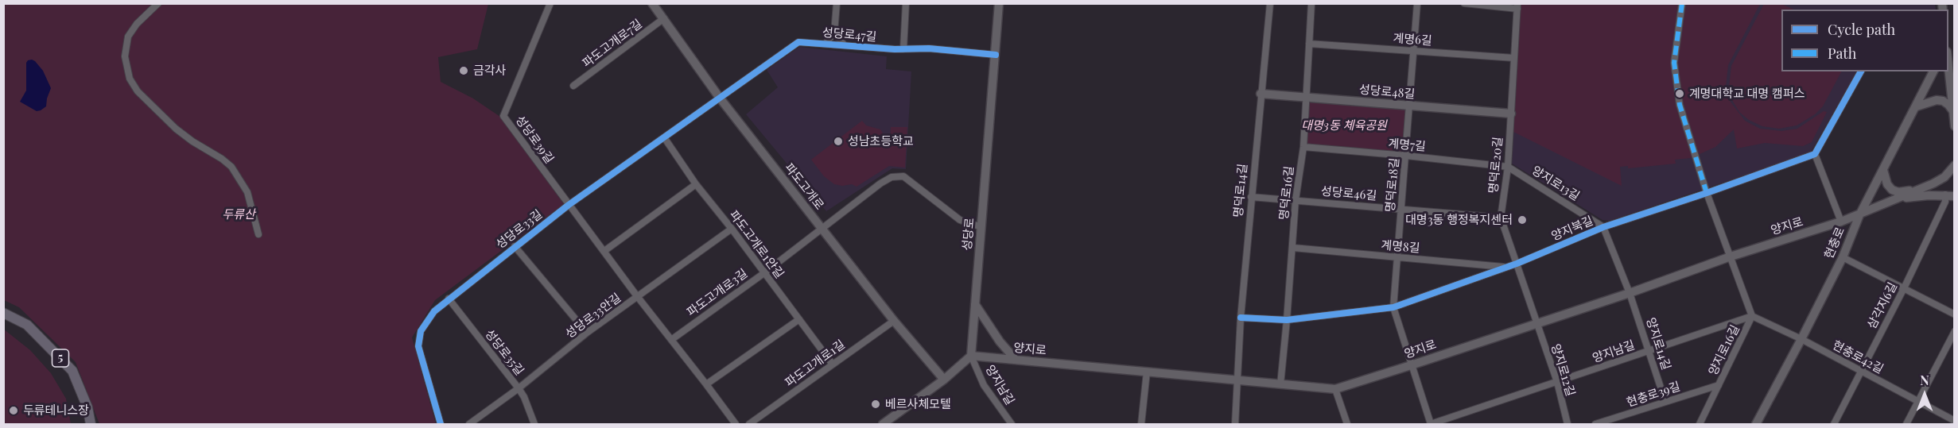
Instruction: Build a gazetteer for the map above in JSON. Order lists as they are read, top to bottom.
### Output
{
  "streets": {
    "main road": [
      "성당로48길",
      "파도고개로",
      "양지로",
      "성당로",
      "현충로",
      "5"
    ],
    "street": [
      "성당로47길",
      "계명6길",
      "파도고개로7길",
      "성당로39길",
      "계명7길",
      "명덕로20길",
      "양지로13길",
      "명덕로18길",
      "명덕로14길",
      "명덕로16길",
      "성당로46길",
      "양지북길",
      "성당로33길",
      "파도고개로1안길",
      "계명8길",
      "파도고개로3길",
      "삼각지6길",
      "성당로33안길",
      "양지로14길",
      "양지로16길",
      "양지남길",
      "성당로35길",
      "현충로42길",
      "파도고개로1길",
      "양지로12길",
      "현충로39길"
    ]
  },
  "crossings": [
    ["성당로47길", "파도고개로"],
    ["성당로47길", "성당로33길"],
    ["성당로47길", "성당로"],
    ["계명6길", "명덕로20길"],
    ["계명6길", "명덕로18길"],
    ["계명6길", "명덕로16길"],
    ["파도고개로7길", "파도고개로"],
    ["성당로48길", "명덕로20길"],
    ["성당로48길", "명덕로18길"],
    ["성당로48길", "명덕로14길"],
    ["성당로48길", "명덕로16길"],
    ["성당로39길", "성당로33길"],
    ["성당로39길", "파도고개로3길"],
    ["성당로39길", "성당로33안길"],
    ["계명7길", "명덕로20길"],
    ["계명7길", "양지로13길"],
    ["계명7길", "명덕로18길"],
    ["계명7길", "명덕로16길"],
    ["명덕로20길", "양지로13길"],
    ["명덕로20길", "성당로46길"],
    ["명덕로20길", "양지로"],
    ["명덕로20길", "양지북길"],
    ["명덕로20길", "양지로12길"],
    ["양지로13길", "양지북길"],
    ["명덕로18길", "성당로46길"],
    ["명덕로18길", "양지로"],
    ["명덕로18길", "양지북길"],
    ["명덕로18길", "계명8길"],
    ["명덕로18길", "양지남길"],
    ["파도고개로", "성당로33길"],
    ["파도고개로", "파도고개로3길"],
    ["파도고개로", "파도고개로1길"],
    ["명덕로14길", "성당로46길"],
    ["명덕로14길", "양지로"],
    ["명덕로14길", "양지북길"],
    ["명덕로16길", "성당로46길"],
    ["명덕로16길", "양지로"],
    ["명덕로16길", "양지북길"],
    ["명덕로16길", "계명8길"],
    ["양지로", "성당로"],
    ["양지로", "현충로"],
    ["양지로", "양지로14길"],
    ["양지로", "양지로16길"],
    ["양지로", "양지남길"],
    ["양지로", "양지로12길"],
    ["양지북길", "계명8길"],
    ["성당로33길", "파도고개로1안길"],
    ["성당로33길", "성당로33안길"],
    ["성당로33길", "성당로35길"],
    ["성당로", "파도고개로3길"],
    ["성당로", "양지남길"],
    ["현충로", "현충로42길"],
    ["파도고개로1안길", "파도고개로3길"],
    ["파도고개로1안길", "성당로33안길"],
    ["파도고개로1안길", "파도고개로1길"],
    ["삼각지6길", "현충로42길"],
    ["성당로33안길", "성당로35길"],
    ["양지로14길", "양지남길"],
    ["양지로14길", "현충로39길"],
    ["양지로16길", "양지남길"],
    ["양지로16길", "현충로39길"],
    ["양지남길", "양지로12길"]
  ],
  "parks": ["대명3동 체육공원", "두류산"],
  "places": [
    "금각사",
    "계명대학교 대명 캠퍼스",
    "성남초등학교",
    "대명3동 행정복지센터",
    "베르사체모텔",
    "두류테니스장"
  ],
  "legend": ["Cycle path", "Path"],
  "north": "top"
}
